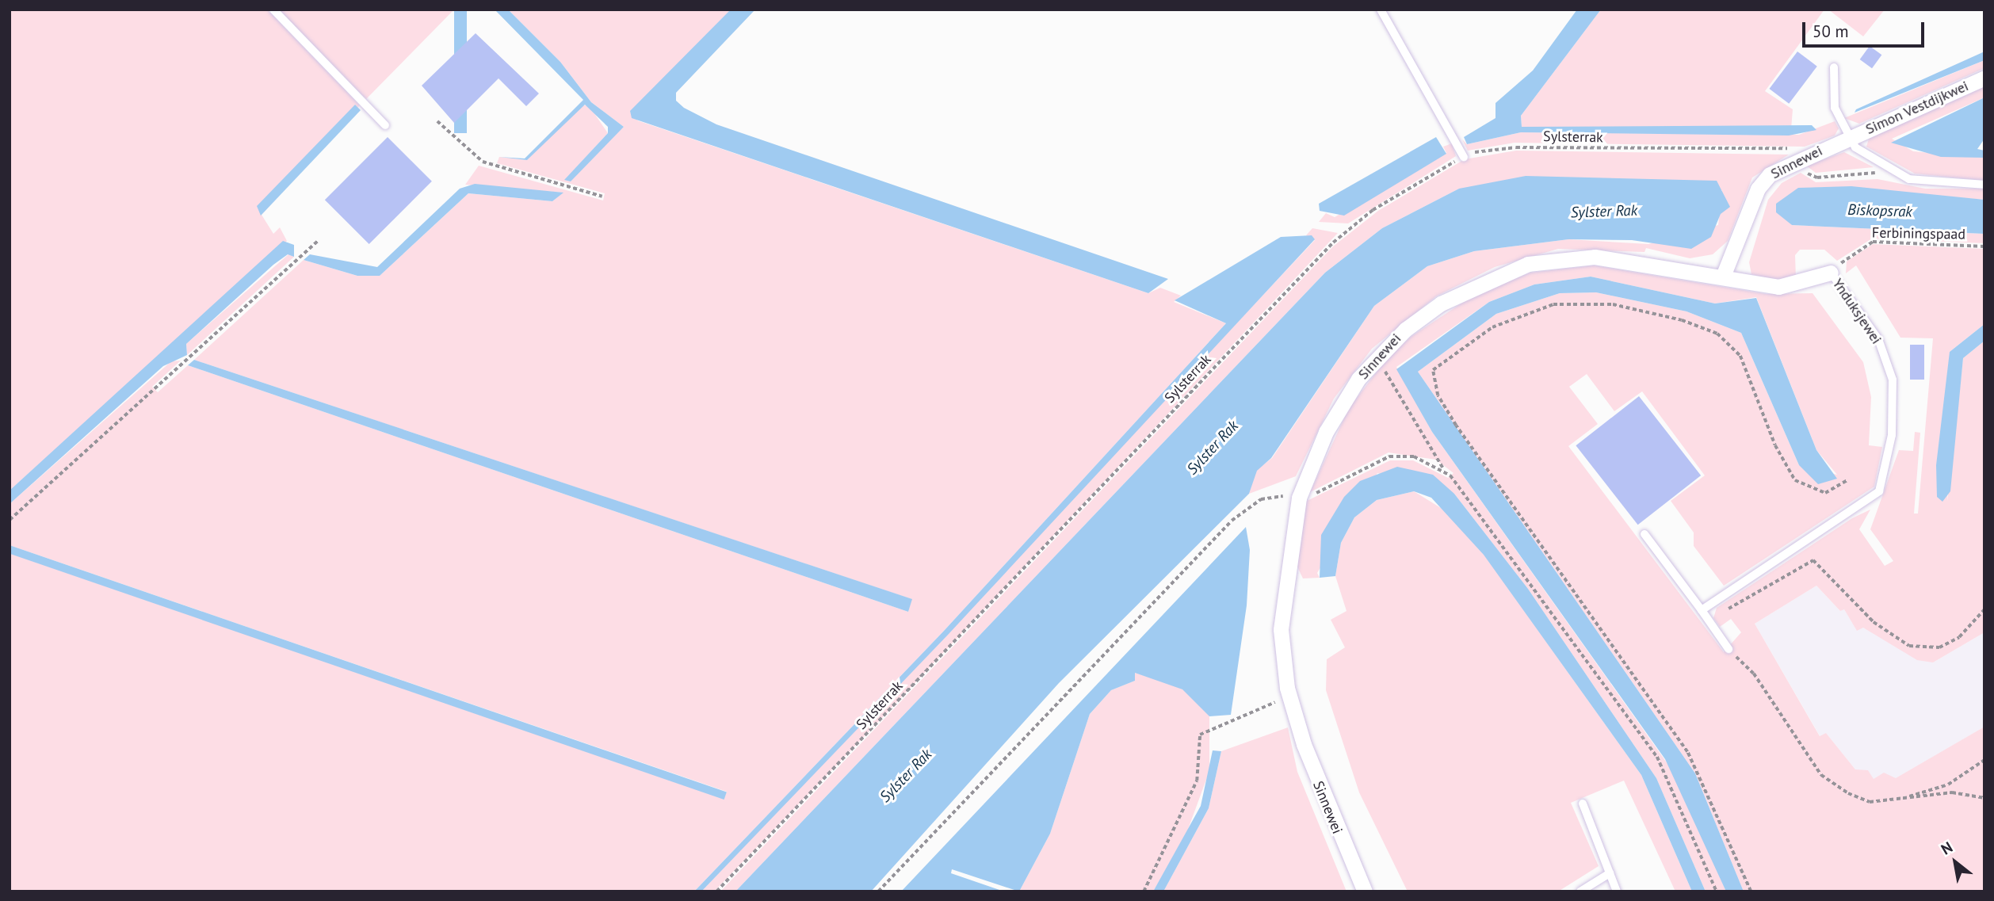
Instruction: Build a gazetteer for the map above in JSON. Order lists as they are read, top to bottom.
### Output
{
  "streets": {
    "street": ["Simon Vestdijkwei", "Sinnewei", "Ynduksjewei"],
    "path": ["Sylsterrak", "Ferbiningspaad"]
  },
  "crossings": [
    ["Simon Vestdijkwei", "Sinnewei"],
    ["Sylsterrak", "Sinnewei"],
    ["Sinnewei", "Ynduksjewei"],
    ["Ferbiningspaad", "Ynduksjewei"]
  ],
  "water": ["Biskopsrak", "Sylster Rak"],
  "scale_bar": "50 m",
  "north": "top left"
}
